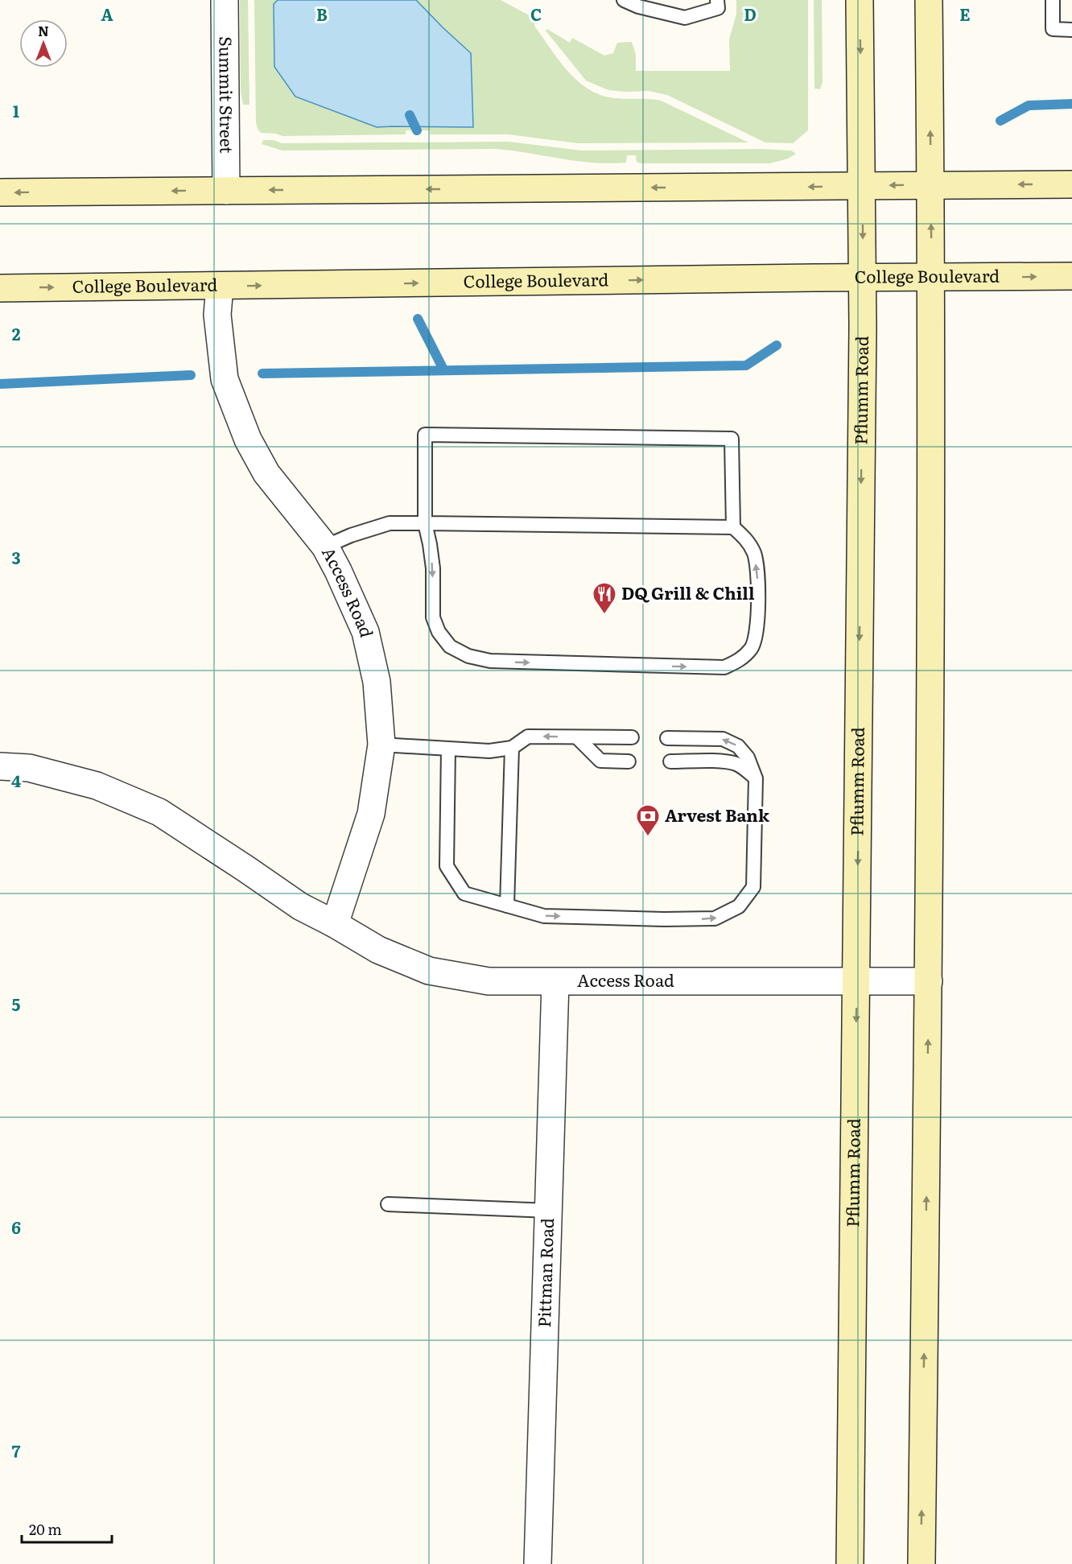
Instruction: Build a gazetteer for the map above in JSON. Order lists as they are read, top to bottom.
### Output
{
  "streets": {
    "main road": ["College Boulevard", "Pflumm Road"],
    "street": ["Summit Street", "Access Road", "Pittman Road"]
  },
  "crossings": [
    ["College Boulevard", "Pflumm Road"],
    ["College Boulevard", "Access Road"],
    ["Pflumm Road", "Access Road"],
    ["Access Road", "Pittman Road"]
  ],
  "places": {
    "restaurant": ["DQ Grill & Chill"],
    "bank": ["Arvest Bank"]
  },
  "scale_bar": "20 m",
  "north": "top",
  "grid": {
    "columns": [
      "A",
      "B",
      "C",
      "D",
      "E"
    ],
    "rows": [
      "1",
      "2",
      "3",
      "4",
      "5",
      "6",
      "7"
    ]
  }
}
